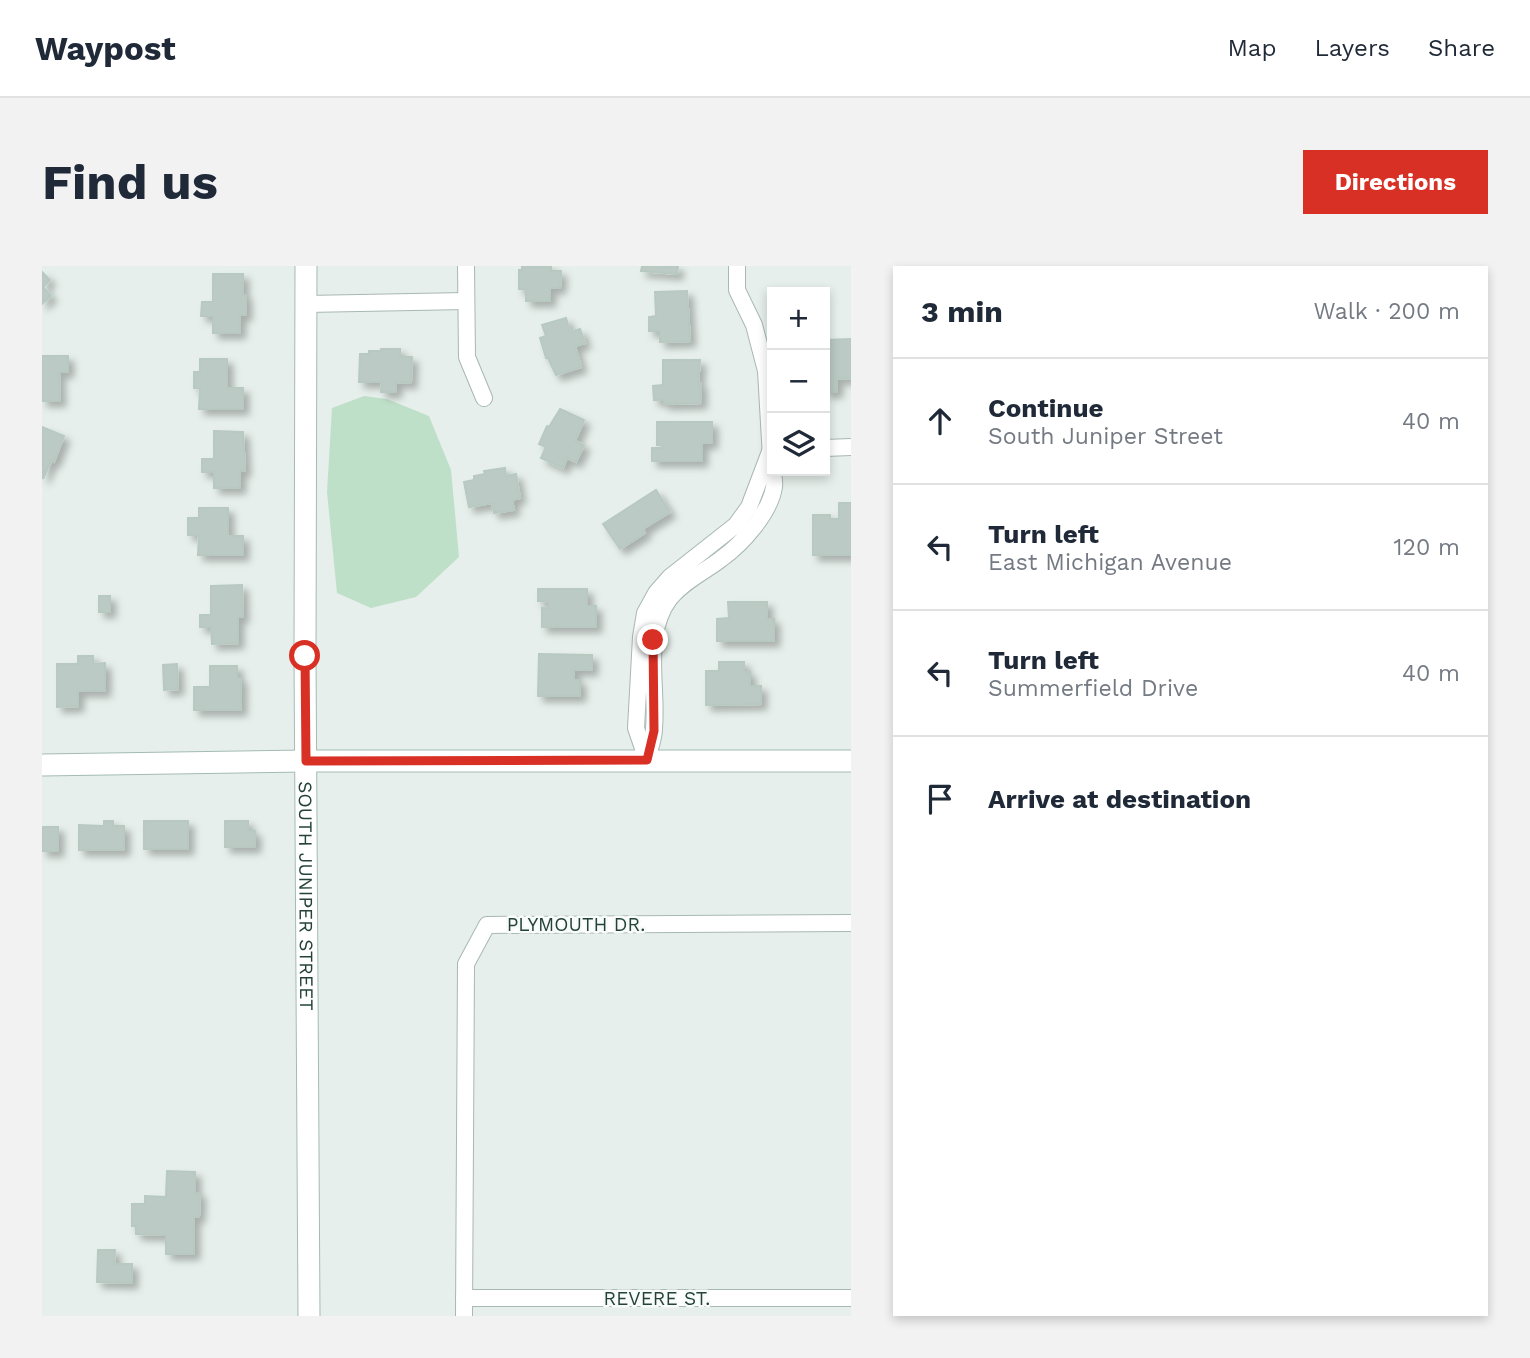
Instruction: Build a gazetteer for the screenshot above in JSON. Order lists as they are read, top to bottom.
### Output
{
  "streets": {
    "street": ["SOUTH JUNIPER STREET", "PLYMOUTH DR.", "REVERE ST."]
  },
  "crossings": [
    ["PLYMOUTH DR.", "REVERE ST."]
  ],
  "page": {
    "header": "Waypost",
    "nav": ["Map", "Layers", "Share"],
    "buttons": "Directions",
    "title": "Find us",
    "heading": ["3 min", "Walk · 200 m"],
    "map_buttons": ["+", "−"],
    "list": [
      ["Continue", "South Juniper Street", "40 m"],
      ["Turn left", "East Michigan Avenue", "120 m"],
      ["Turn left", "Summerfield Drive", "40 m"],
      "Arrive at destination"
    ]
  }
}
